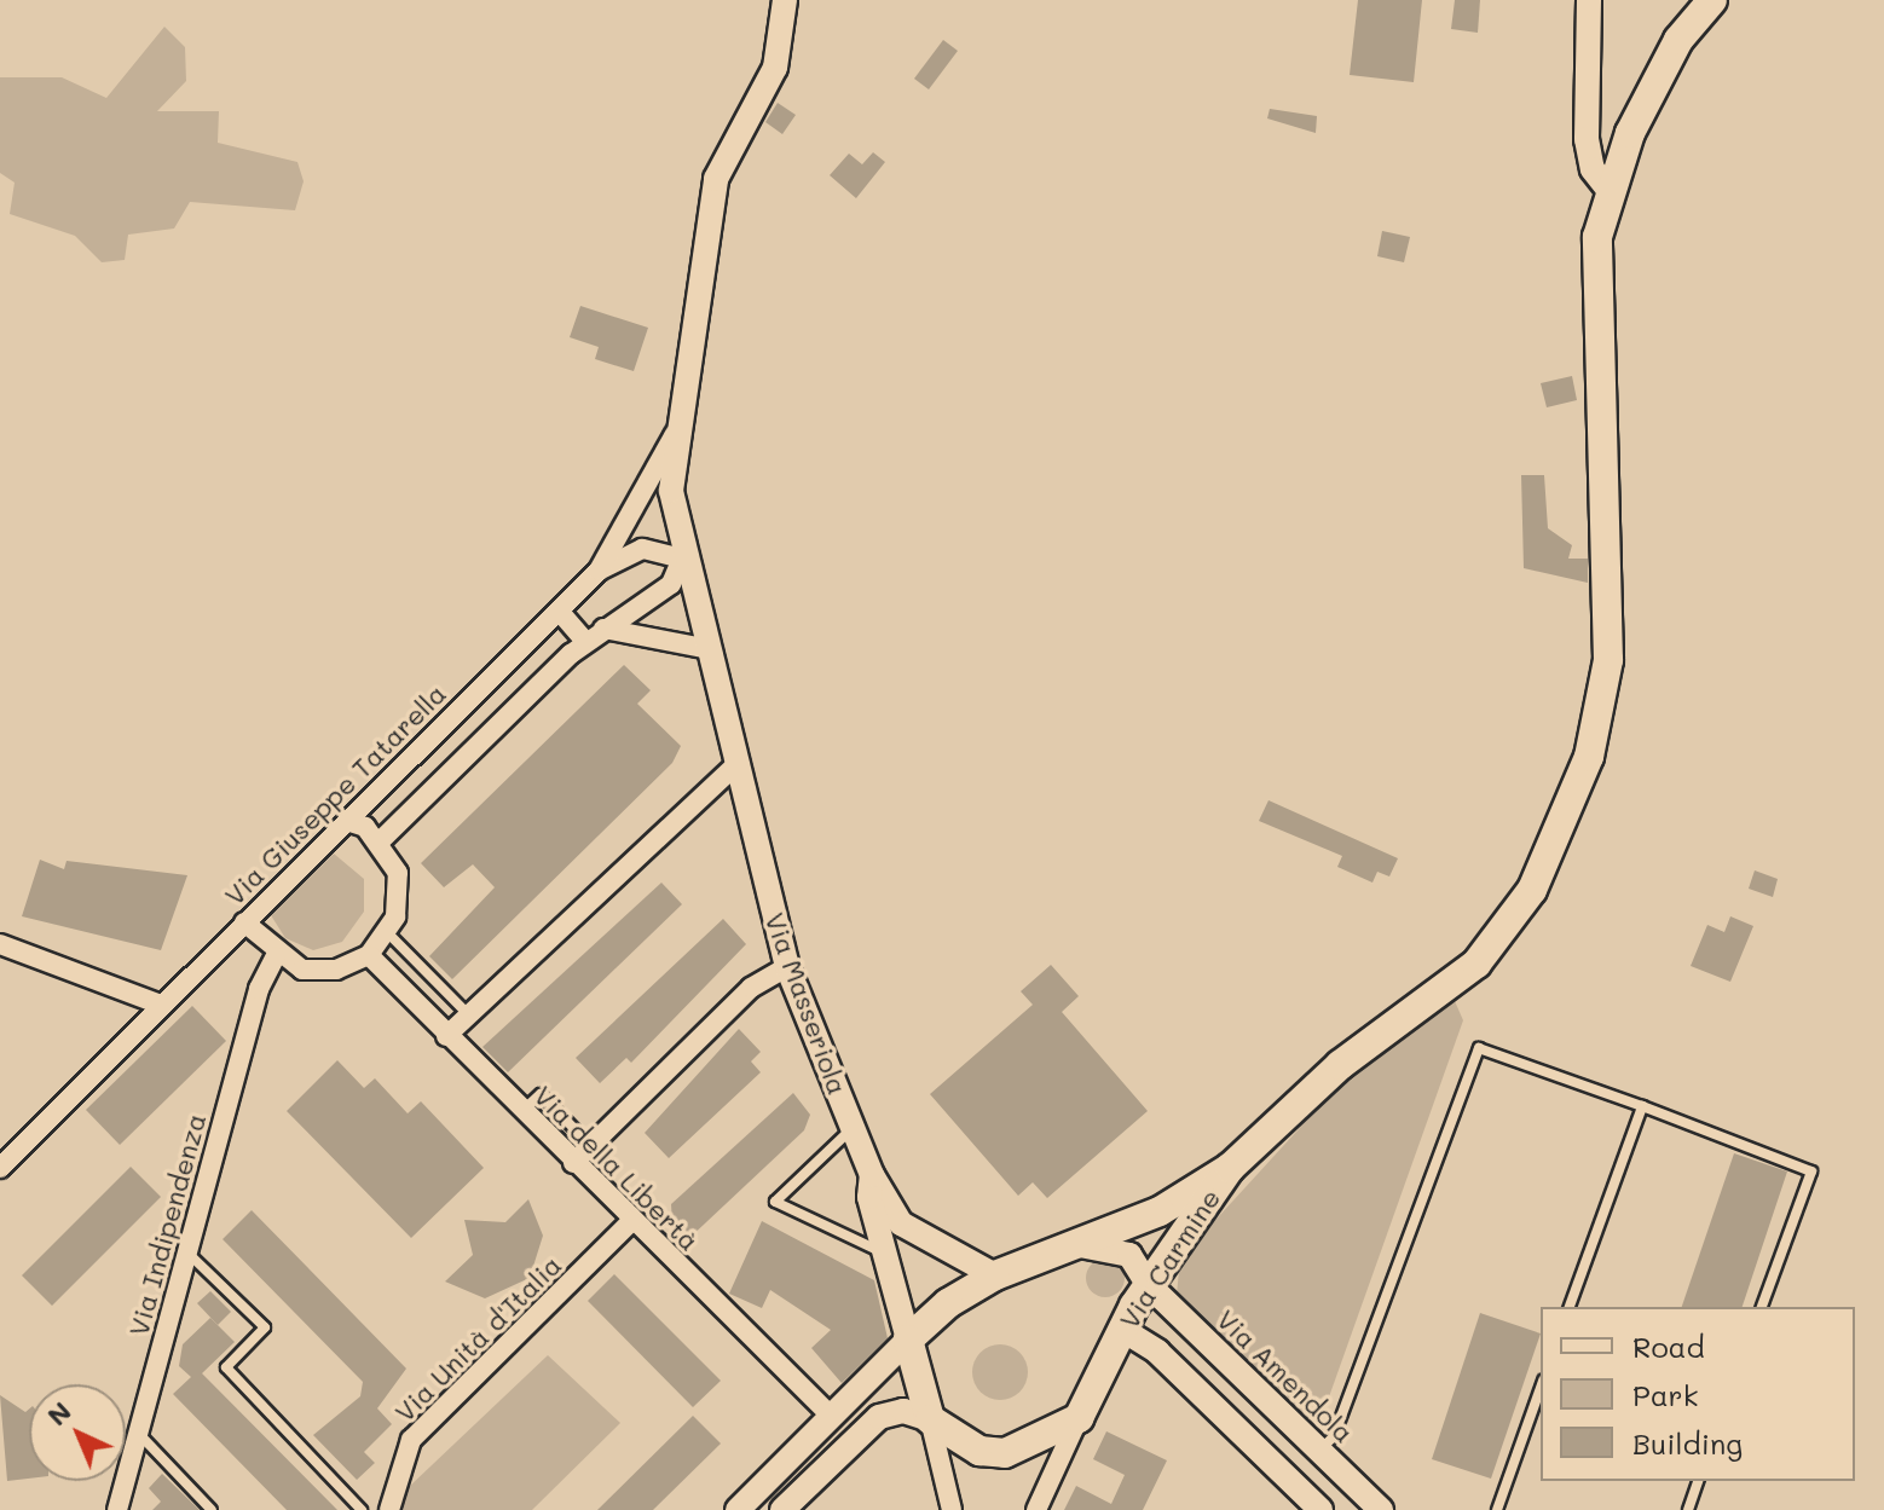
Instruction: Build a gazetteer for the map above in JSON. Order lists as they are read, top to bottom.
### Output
{
  "streets": {
    "main road": ["Via Masseriola", "Via Carmine"],
    "street": [
      "Via Giuseppe Tatarella",
      "Via della Libertà",
      "Via Indipendenza",
      "Via Unità d'Italia",
      "Via Amendola"
    ]
  },
  "crossings": [
    ["Via Giuseppe Tatarella", "Via Masseriola"],
    ["Via Masseriola", "Via Carmine"],
    ["Via della Libertà", "Via Unità d'Italia"],
    ["Via Carmine", "Via Amendola"]
  ],
  "legend": ["Road", "Park", "Building"],
  "north": "top left"
}
